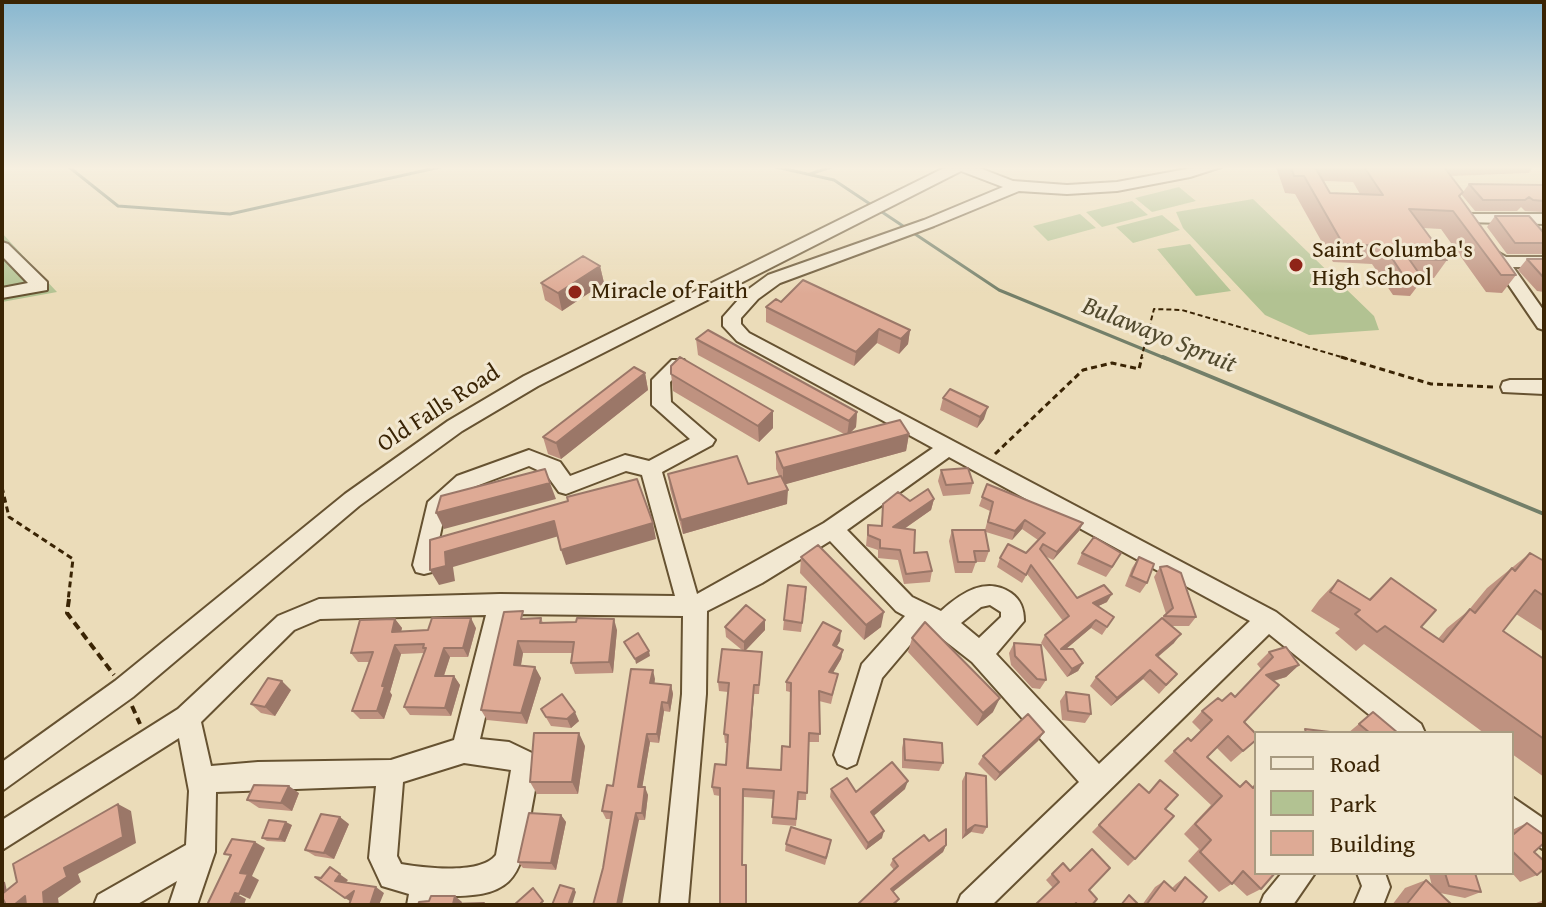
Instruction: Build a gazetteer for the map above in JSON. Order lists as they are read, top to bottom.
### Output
{
  "streets": {
    "street": ["Old Falls Road"]
  },
  "water": ["Bulawayo Spruit"],
  "places": ["Saint Columba's High School", "Miracle of Faith"],
  "legend": ["Road", "Park", "Building"]
}
